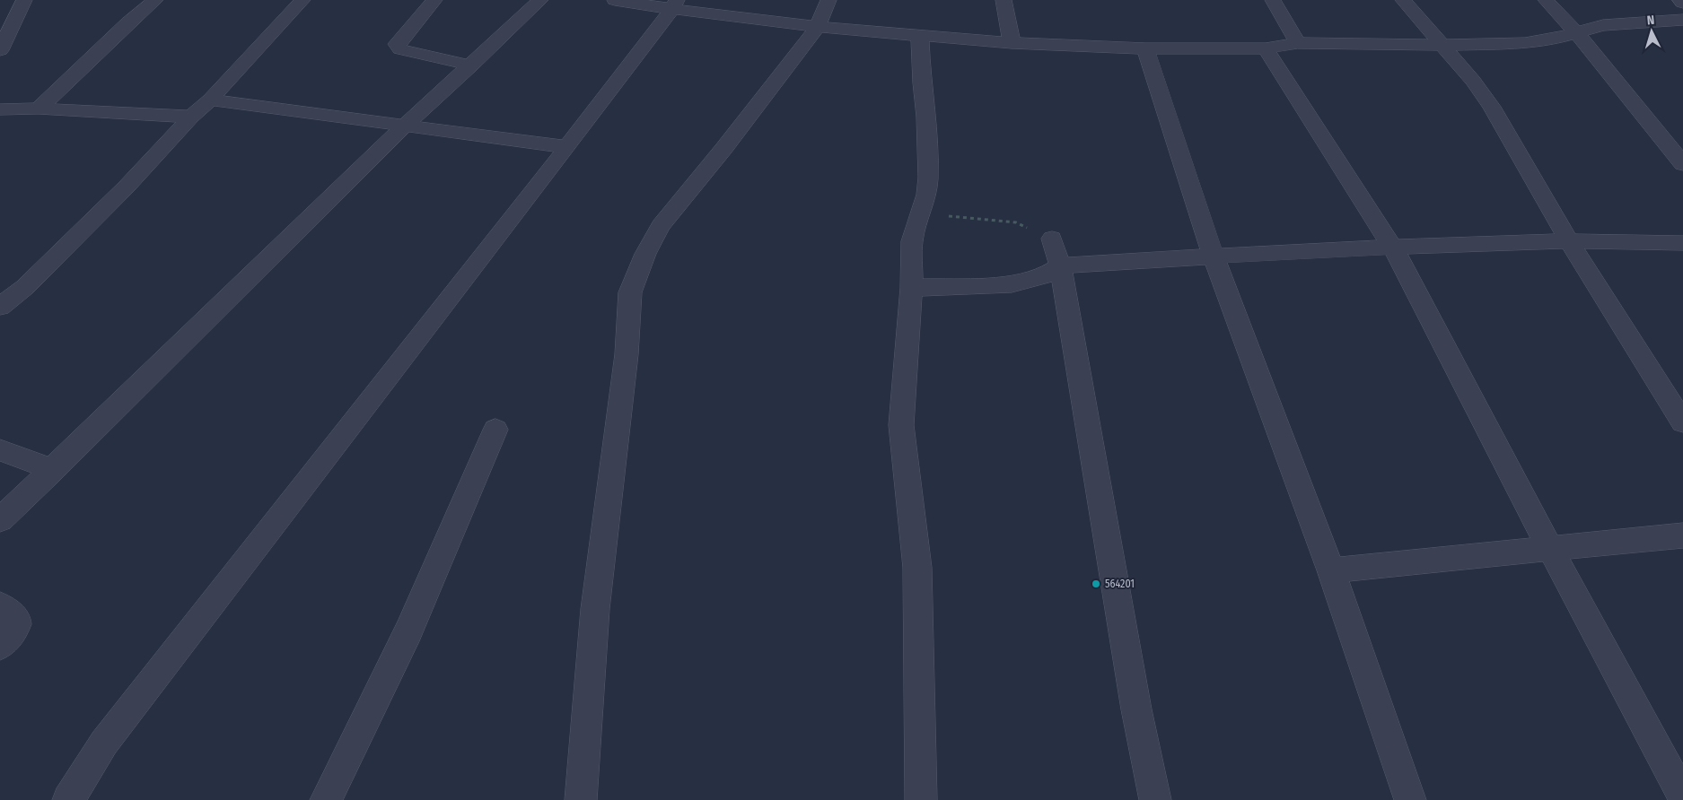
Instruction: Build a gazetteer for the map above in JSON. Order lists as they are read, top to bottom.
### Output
{
  "places": ["564201"],
  "north": "top"
}
